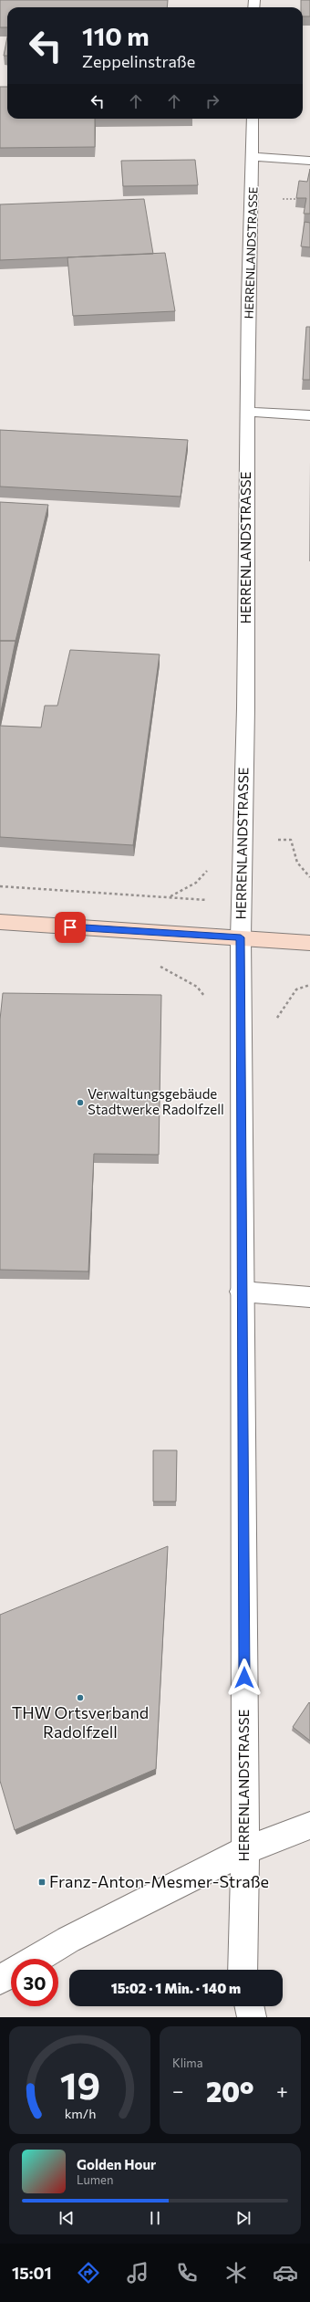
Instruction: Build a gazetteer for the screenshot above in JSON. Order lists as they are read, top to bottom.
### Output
{
  "streets": {
    "street": ["HERRENLANDSTRASSE"]
  },
  "places": {
    "other": ["Verwaltungsgebäude Stadtwerke Radolfzell", "THW Ortsverband Radolfzell"],
    "transit": ["Franz-Anton-Mesmer-Straße"]
  },
  "page": {
    "turn": ["110 m", "Zeppelinstraße"],
    "limit": "30",
    "trip": "15:02 · 1 Min. · 140 m",
    "tile": "Klima",
    "heat": ["−", "20°", "+"],
    "song": ["Golden Hour", "Lumen"],
    "tabs": "15:01",
    "gauge": ["19", "km/h"]
  }
}
